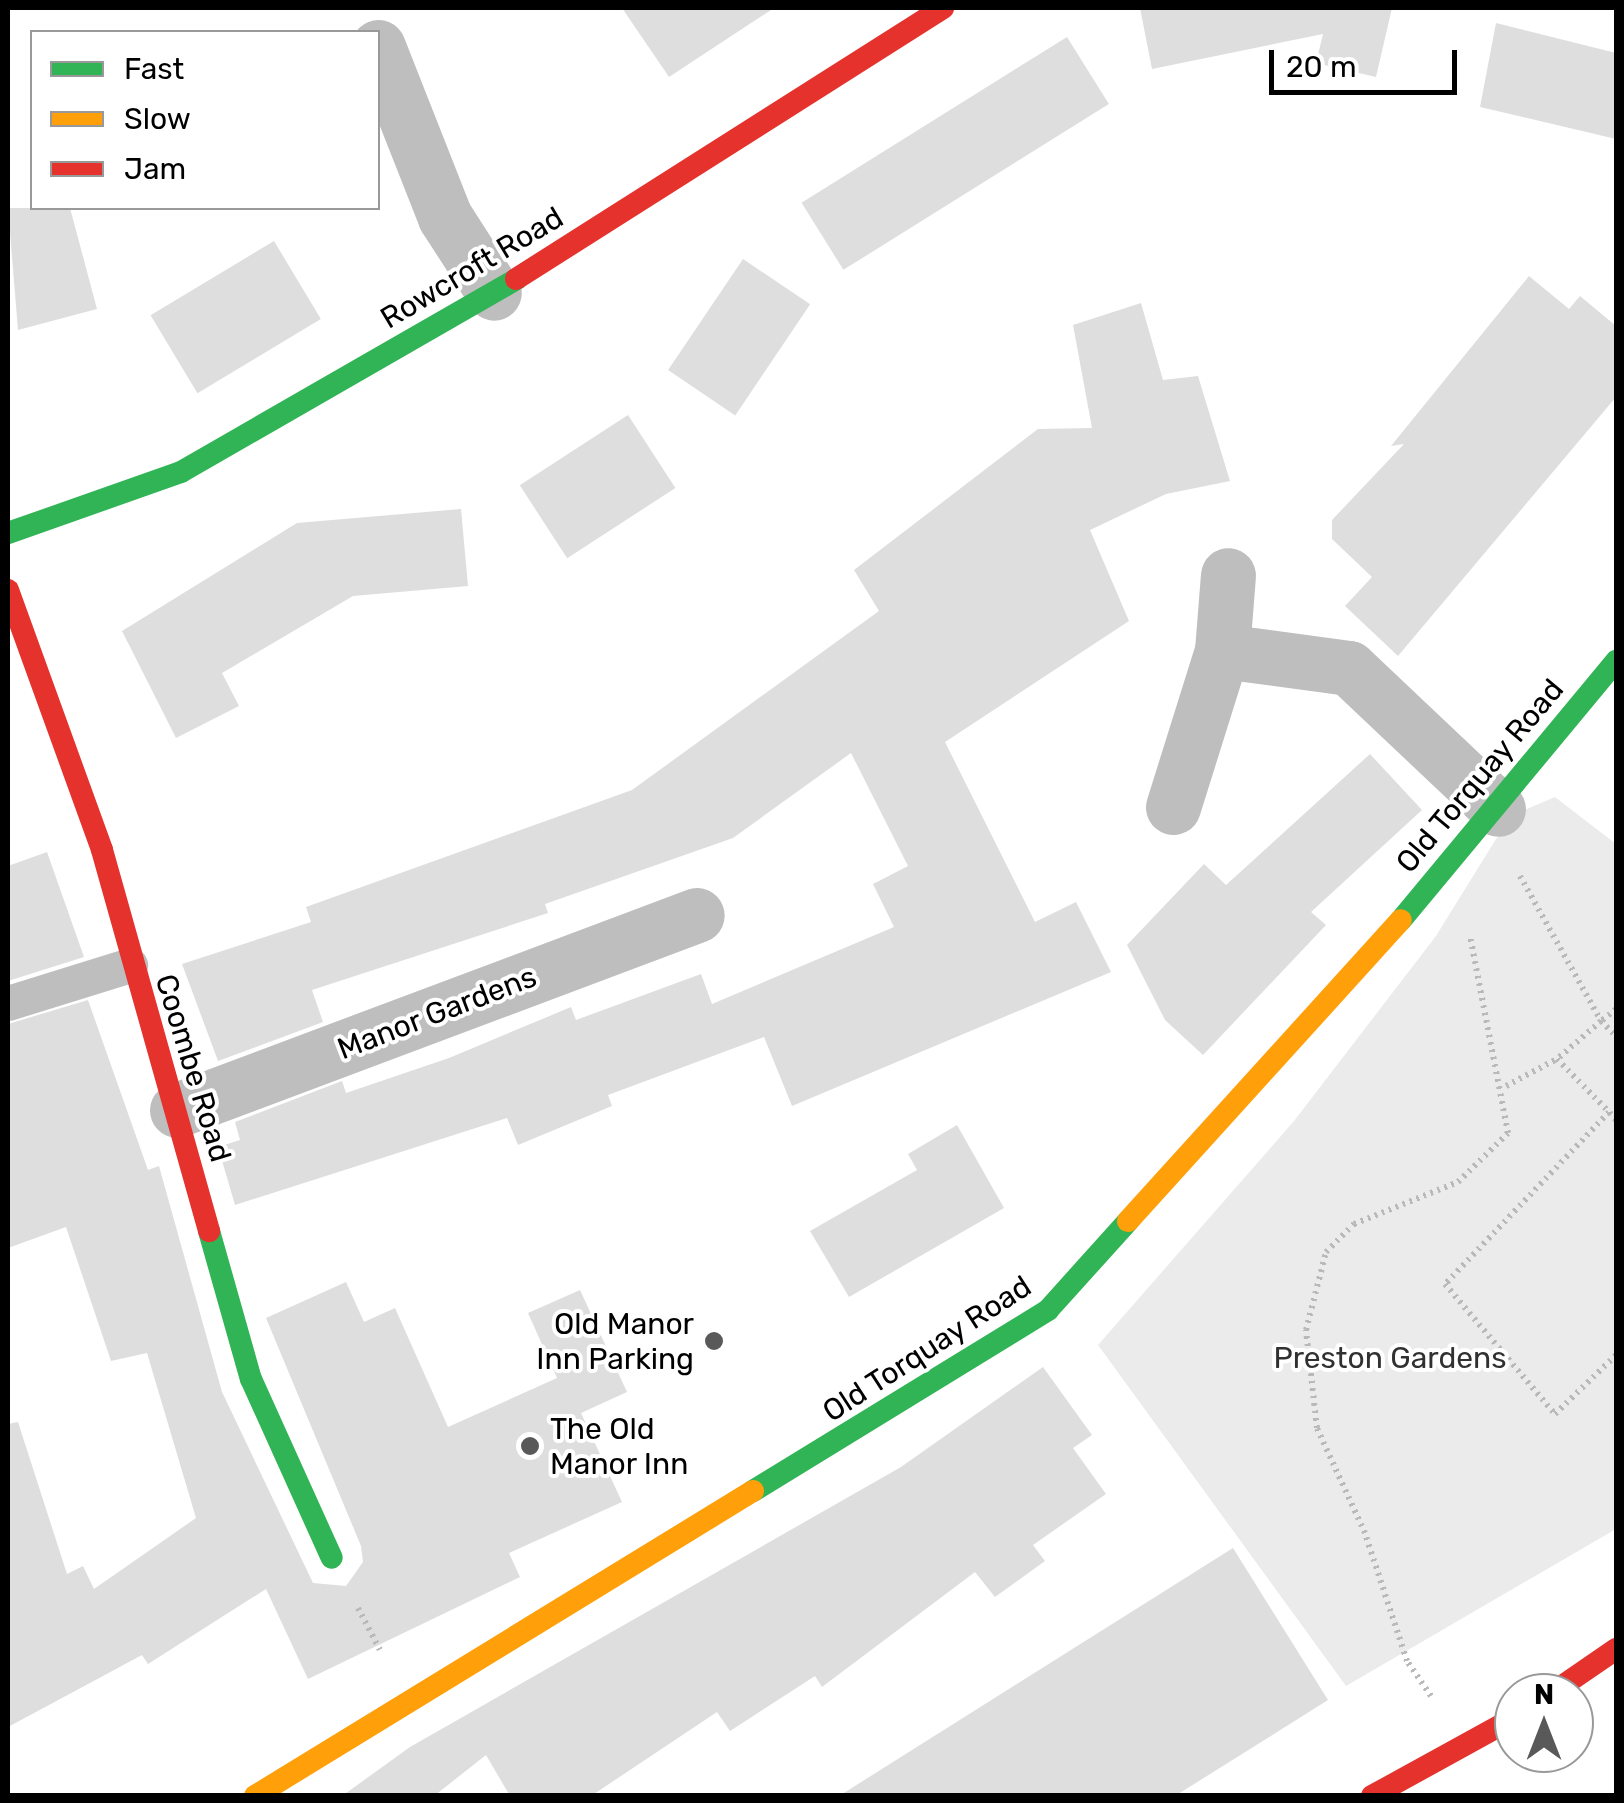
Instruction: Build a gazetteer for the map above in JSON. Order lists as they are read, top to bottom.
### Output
{
  "streets": {
    "street": [
      "Rowcroft Road",
      "Old Torquay Road",
      "Manor Gardens",
      "Coombe Road"
    ]
  },
  "crossings": [
    ["Manor Gardens", "Coombe Road"]
  ],
  "parks": ["Preston Gardens"],
  "places": ["Old Manor Inn Parking", "The Old Manor Inn"],
  "legend": ["Fast", "Slow", "Jam"],
  "scale_bar": "20 m",
  "north": "top"
}
